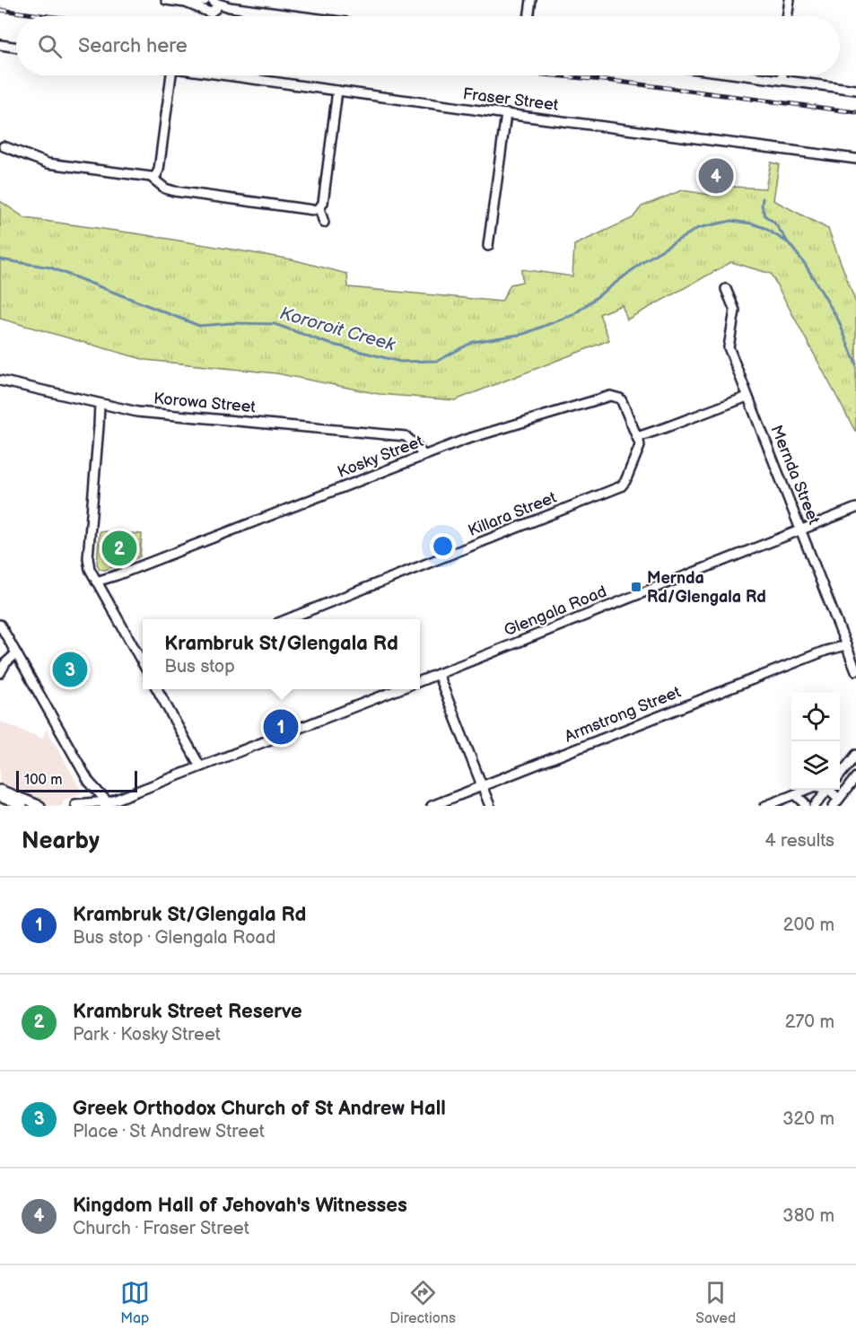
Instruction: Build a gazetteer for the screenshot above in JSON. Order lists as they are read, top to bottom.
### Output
{
  "streets": {
    "street": [
      "Fraser Street",
      "Korowa Street",
      "Kosky Street",
      "Mernda Street",
      "Killara Street",
      "Glengala Road",
      "Armstrong Street"
    ]
  },
  "crossings": [
    ["Korowa Street", "Kosky Street"],
    ["Kosky Street", "Killara Street"],
    ["Mernda Street", "Glengala Road"],
    ["Mernda Street", "Armstrong Street"]
  ],
  "water": ["Kororoit Creek"],
  "places": {
    "transit": ["Mernda Rd/Glengala Rd"]
  },
  "scale_bar": "100 m",
  "page": {
    "search": "Search here",
    "pins": [
      "4",
      "2",
      "3",
      "1"
    ],
    "popup": ["Krambruk St/Glengala Rd", "Bus stop"],
    "scale": "100 m",
    "heading": ["Nearby", "4 results"],
    "list": [
      {
        "mark": "1",
        "name": "Krambruk St/Glengala Rd",
        "note": "Bus stop · Glengala Road",
        "value": "200 m"
      },
      {
        "mark": "2",
        "name": "Krambruk Street Reserve",
        "note": "Park · Kosky Street",
        "value": "270 m"
      },
      {
        "mark": "3",
        "name": "Greek Orthodox Church of St Andrew Hall",
        "note": "Place · St Andrew Street",
        "value": "320 m"
      },
      {
        "mark": "4",
        "name": "Kingdom Hall of Jehovah's Witnesses",
        "note": "Church · Fraser Street",
        "value": "380 m"
      }
    ],
    "nav": ["Map", "Directions", "Saved"]
  }
}
